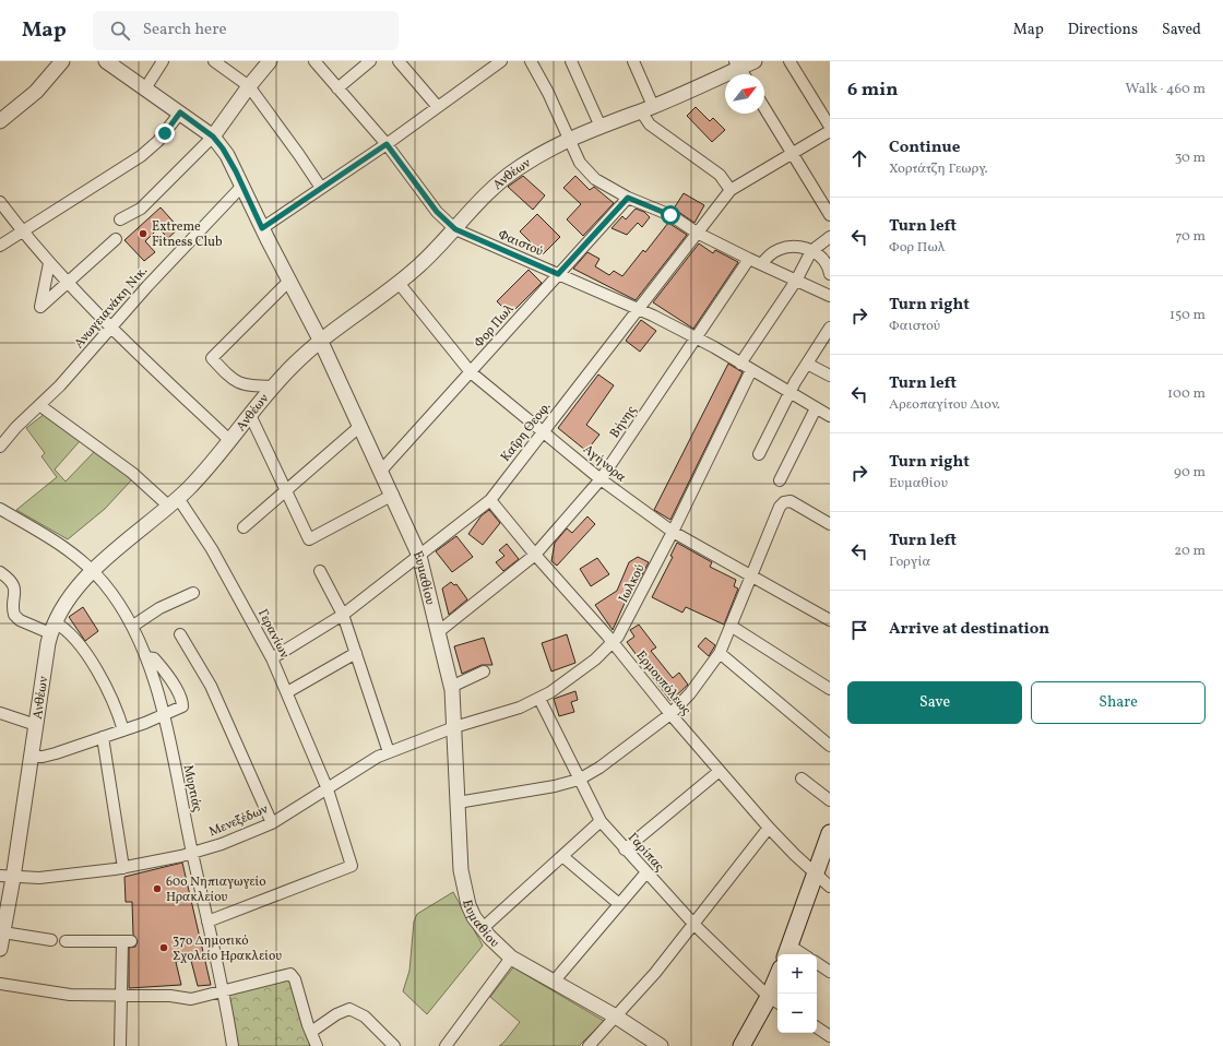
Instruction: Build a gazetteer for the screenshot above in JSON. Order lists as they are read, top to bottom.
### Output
{
  "streets": {
    "street": [
      "Ανθέων",
      "Φαιστού",
      "Ανωγειανάκη Νικ.",
      "Φορ Πωλ",
      "Βήνης",
      "Καΐρη Θεοφ.",
      "Αγήνορα",
      "Ευμαθίου",
      "Ιωλκού",
      "Γερανίων",
      "Ερμουπόλεως",
      "Μυρτιάς",
      "Μενεξέδων",
      "Γαρίπας"
    ]
  },
  "crossings": [
    ["Ανθέων", "Φαιστού"],
    ["Ανθέων", "Αγήνορα"],
    ["Ανθέων", "Ευμαθίου"],
    ["Ανθέων", "Γερανίων"],
    ["Ανθέων", "Μυρτιάς"],
    ["Ανθέων", "Μενεξέδων"],
    ["Φαιστού", "Φορ Πωλ"],
    ["Φαιστού", "Βήνης"],
    ["Φαιστού", "Καΐρη Θεοφ."],
    ["Φαιστού", "Ιωλκού"],
    ["Ανωγειανάκη Νικ.", "Ευμαθίου"],
    ["Ανωγειανάκη Νικ.", "Γερανίων"],
    ["Φορ Πωλ", "Αγήνορα"],
    ["Φορ Πωλ", "Ευμαθίου"],
    ["Βήνης", "Αγήνορα"],
    ["Βήνης", "Ευμαθίου"],
    ["Βήνης", "Ερμουπόλεως"],
    ["Καΐρη Θεοφ.", "Αγήνορα"],
    ["Καΐρη Θεοφ.", "Ευμαθίου"],
    ["Καΐρη Θεοφ.", "Γερανίων"],
    ["Καΐρη Θεοφ.", "Ερμουπόλεως"],
    ["Αγήνορα", "Ιωλκού"],
    ["Ευμαθίου", "Ιωλκού"],
    ["Ευμαθίου", "Μενεξέδων"],
    ["Ιωλκού", "Ερμουπόλεως"],
    ["Ιωλκού", "Μενεξέδων"],
    ["Ιωλκού", "Γαρίπας"],
    ["Γερανίων", "Μυρτιάς"],
    ["Γερανίων", "Μενεξέδων"],
    ["Μυρτιάς", "Μενεξέδων"]
  ],
  "places": ["Extreme Fitness Club", "60ο Νηπιαγωγείο Ηρακλείου", "37ο Δημοτικό Σχολείο Ηρακλείου"],
  "north": "top right",
  "page": {
    "header": "Map",
    "search": "Search here",
    "nav": ["Map", "Directions", "Saved"],
    "heading": ["6 min", "Walk · 460 m"],
    "list": [
      ["Continue", "Χορτάτζη Γεωργ.", "30 m"],
      ["Turn left", "Φορ Πωλ", "70 m"],
      ["Turn right", "Φαιστού", "150 m"],
      ["Turn left", "Αρεοπαγίτου Διον.", "100 m"],
      ["Turn right", "Ευμαθίου", "90 m"],
      ["Turn left", "Γοργία", "20 m"],
      "Arrive at destination"
    ],
    "buttons": ["Save", "Share"],
    "map_buttons": ["+", "−"]
  }
}
